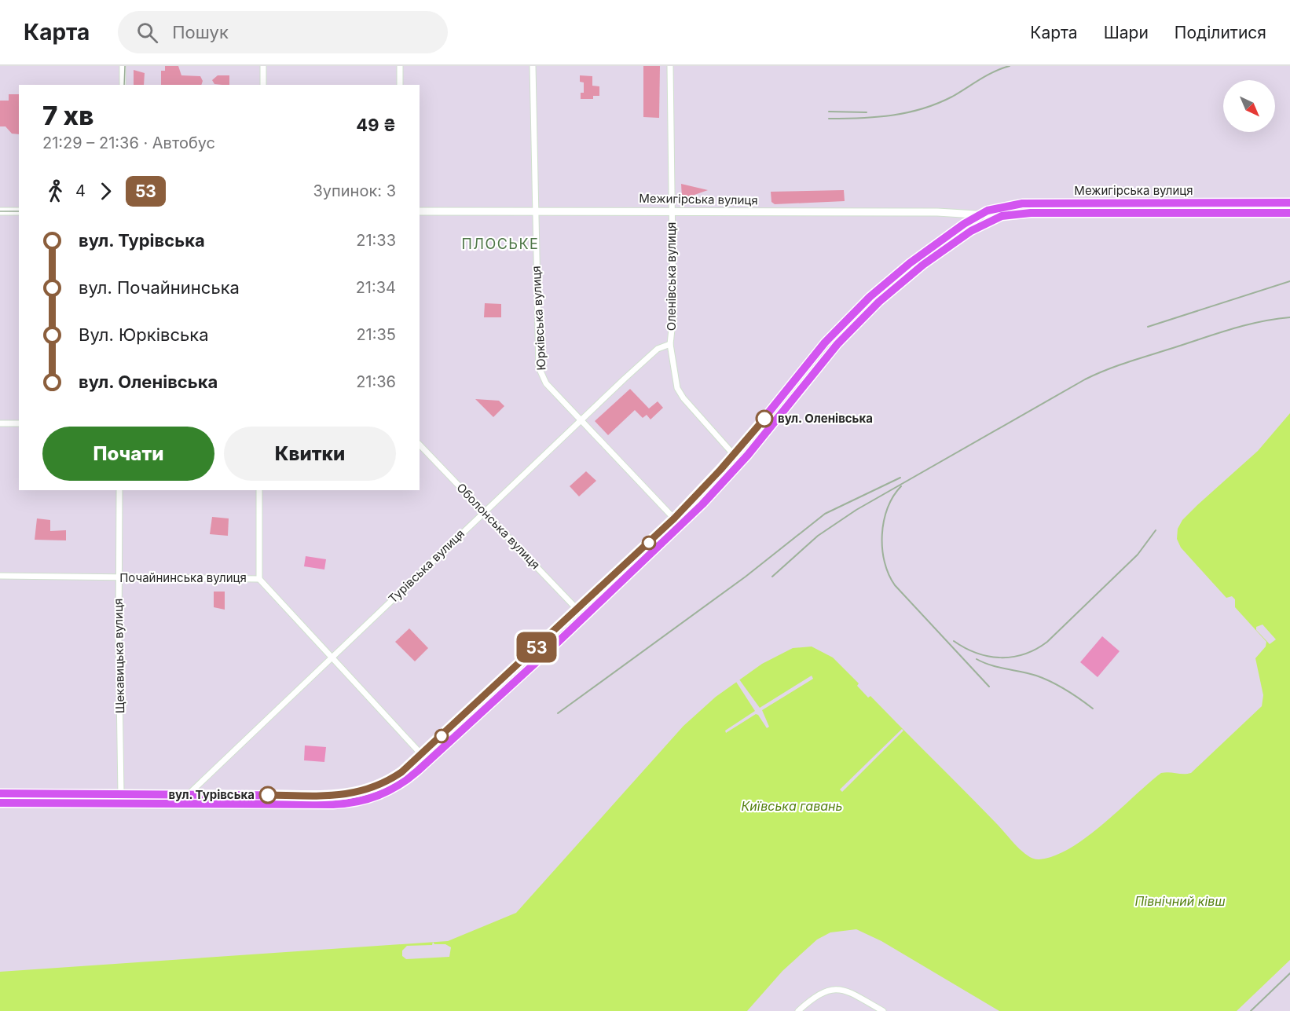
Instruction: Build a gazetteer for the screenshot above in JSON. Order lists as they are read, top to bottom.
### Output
{
  "streets": {
    "main road": ["Межигірська вулиця"],
    "street": [
      "Оленівська вулиця",
      "Юрківська вулиця",
      "Оболонська вулиця",
      "Турівська вулиця",
      "Почайнинська вулиця",
      "Щекавицька вулиця"
    ]
  },
  "crossings": [
    ["Межигірська вулиця", "Оленівська вулиця"],
    ["Межигірська вулиця", "Юрківська вулиця"],
    ["Оленівська вулиця", "Турівська вулиця"],
    ["Юрківська вулиця", "Турівська вулиця"],
    ["Оболонська вулиця", "Турівська вулиця"],
    ["Турівська вулиця", "Почайнинська вулиця"],
    ["Почайнинська вулиця", "Щекавицька вулиця"]
  ],
  "districts": ["ПЛОСЬКЕ"],
  "water": ["Київська гавань", "Північний ківш"],
  "places": ["вул. Оленівська", "вул. Турівська"],
  "lines": ["bus line 53"],
  "north": "bottom right",
  "page": {
    "header": "Карта",
    "search": "Пошук",
    "nav": ["Карта", "Шари", "Поділитися"],
    "on_map": "53",
    "heading": ["7 хв", "21:29 – 21:36 · Автобус", "49 ₴"],
    "legs": ["4", "53", "Зупинок: 3"],
    "list": [
      {
        "name": "вул. Турівська",
        "value": "21:33"
      },
      {
        "name": "вул. Почайнинська",
        "value": "21:34"
      },
      {
        "name": "Вул. Юрківська",
        "value": "21:35"
      },
      {
        "name": "вул. Оленівська",
        "value": "21:36"
      }
    ],
    "buttons": ["Почати", "Квитки"]
  }
}
